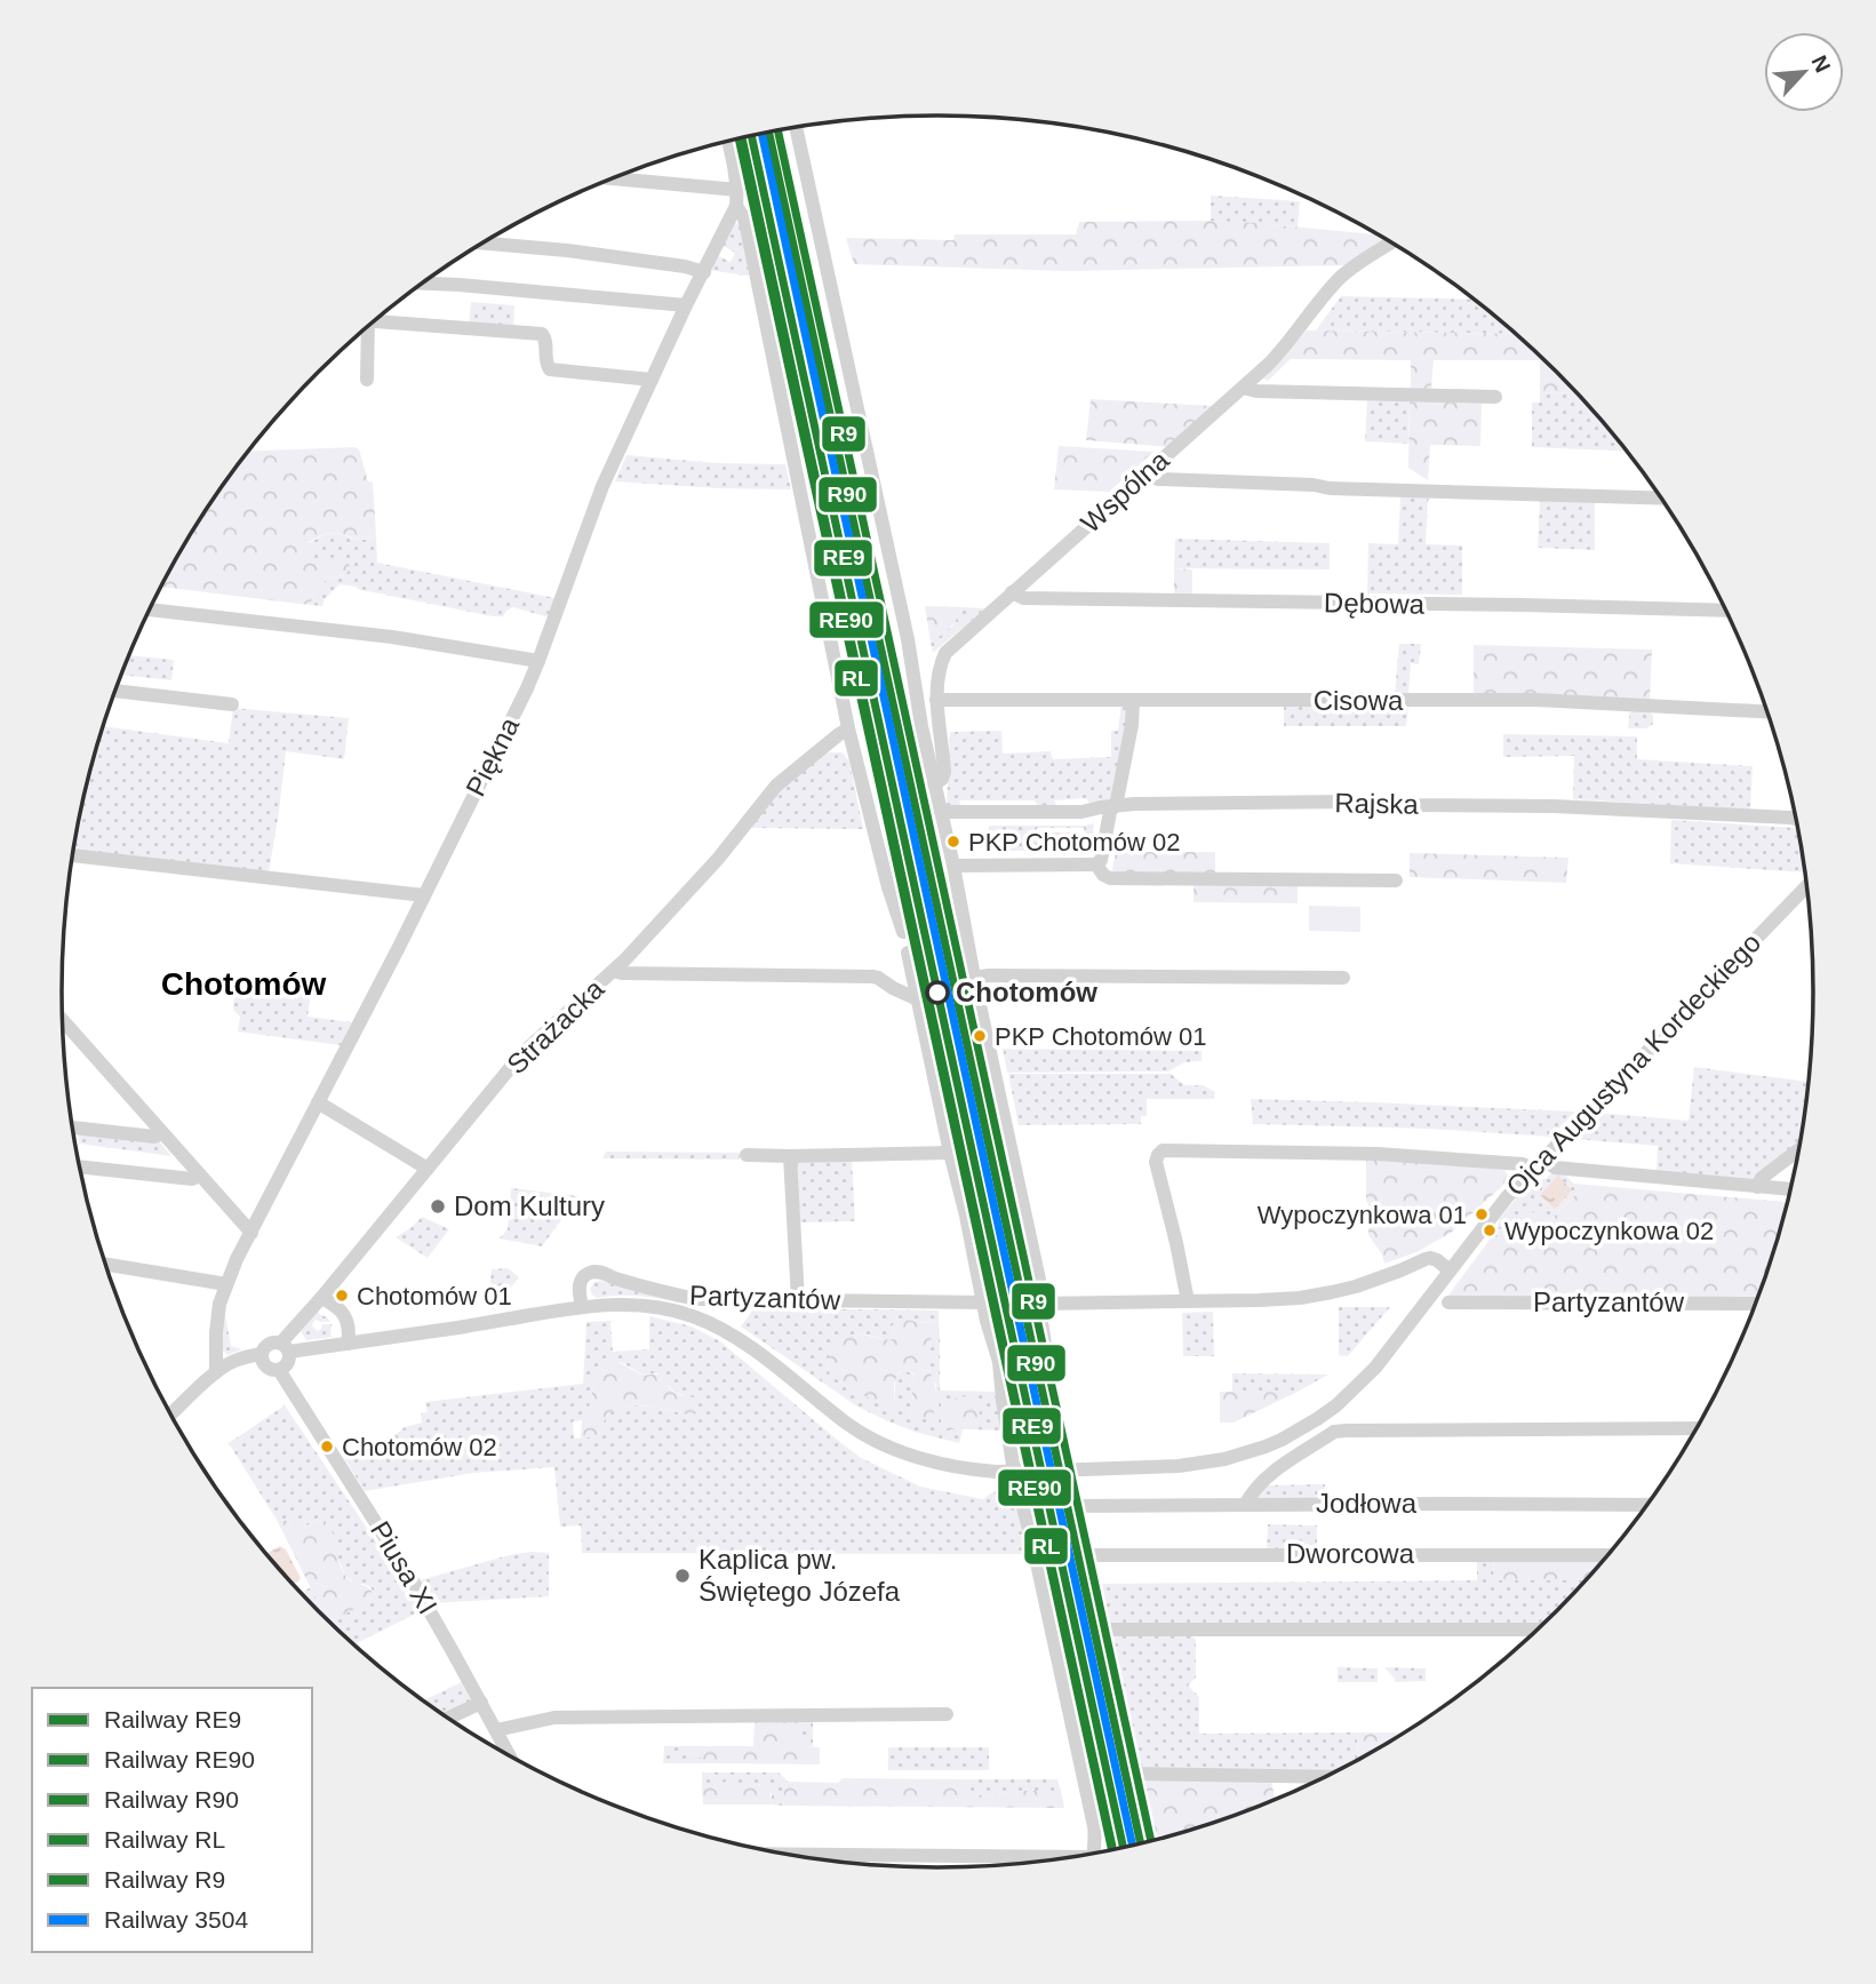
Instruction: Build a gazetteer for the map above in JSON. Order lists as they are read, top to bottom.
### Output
{
  "streets": {
    "street": [
      "Wspólna",
      "Dębowa",
      "Cisowa",
      "Piękna",
      "Rajska",
      "Strażacka",
      "Ojca Augustyna Kordeckiego",
      "Partyzantów",
      "Jodłowa",
      "Dworcowa",
      "Piusa XI"
    ]
  },
  "crossings": [
    ["Wspólna", "Dębowa"],
    ["Wspólna", "Cisowa"],
    ["Strażacka", "Piusa XI"],
    ["Ojca Augustyna Kordeckiego", "Partyzantów"]
  ],
  "districts": ["Chotomów"],
  "places": [
    "PKP Chotomów 02",
    "Chotomów",
    "PKP Chotomów 01",
    "Dom Kultury",
    "Wypoczynkowa 01",
    "Wypoczynkowa 02",
    "Chotomów 01",
    "Chotomów 02",
    "Kaplica pw. Świętego Józefa"
  ],
  "lines": [
    "rail line R9",
    "rail line R90",
    "rail line 3504",
    "rail line RE9",
    "rail line RE90",
    "rail line RL"
  ],
  "legend": [
    "Railway RE9",
    "Railway RE90",
    "Railway R90",
    "Railway RL",
    "Railway R9",
    "Railway 3504"
  ],
  "north": "top right"
}
